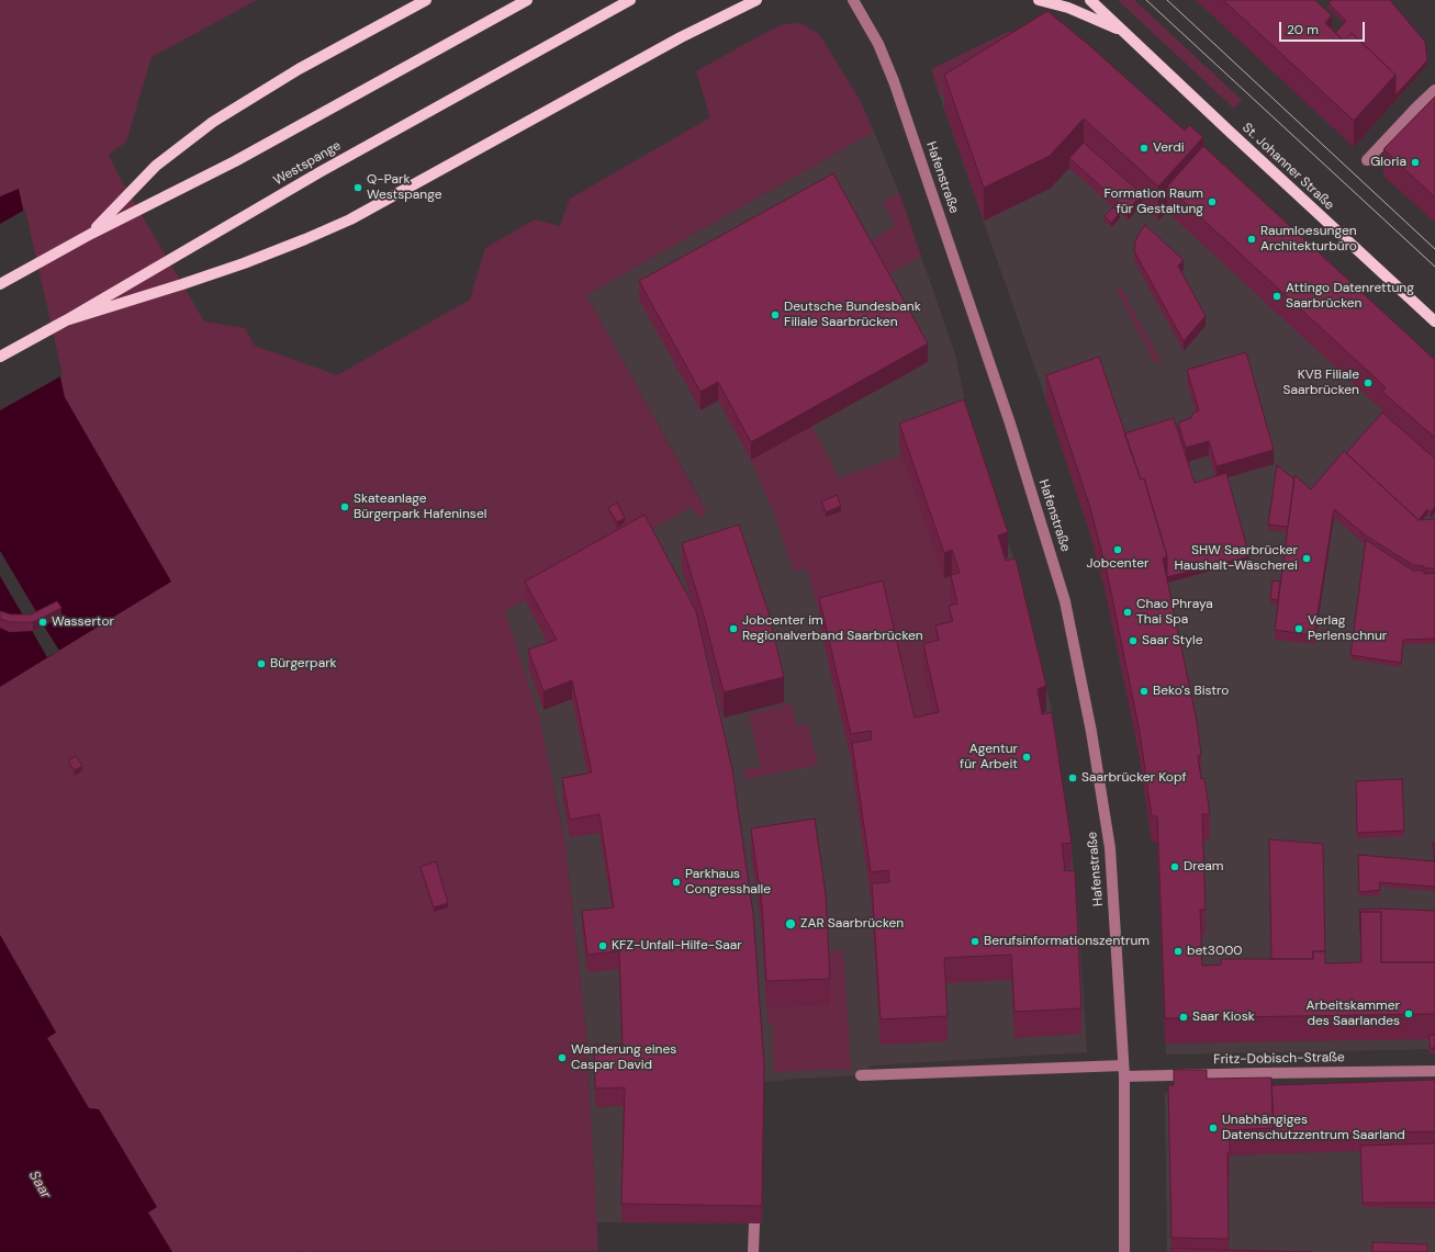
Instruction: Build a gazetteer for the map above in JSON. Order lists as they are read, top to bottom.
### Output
{
  "streets": {
    "main road": ["Westspange", "St. Johanner Straße"],
    "street": ["Hafenstraße", "Fritz-Dobisch-Straße"]
  },
  "crossings": [
    ["Hafenstraße", "Fritz-Dobisch-Straße"]
  ],
  "water": ["Saar"],
  "places": [
    "Verdi",
    "Gloria",
    "Q-Park Westspange",
    "Formation Raum für Gestaltung",
    "Raumloesungen Architekturbüro",
    "Attingo Datenrettung Saarbrücken",
    "Deutsche Bundesbank Filiale Saarbrücken",
    "KVB Filiale Saarbrücken",
    "Skateanlage Bürgerpark Hafeninsel",
    "Jobcenter",
    "SHW Saarbrücker Haushalt-Wäscherei",
    "Chao Phraya Thai Spa",
    "Wassertor",
    "Jobcenter im Regionalverband Saarbrücken",
    "Verlag Perlenschnur",
    "Saar Style",
    "Bürgerpark",
    "Beko's Bistro",
    "Agentur für Arbeit",
    "Saarbrücker Kopf",
    "Dream",
    "Parkhaus Congresshalle",
    "ZAR Saarbrücken",
    "Berufsinformationszentrum",
    "KFZ-Unfall-Hilfe-Saar",
    "bet3000",
    "Arbeitskammer des Saarlandes",
    "Saar Kiosk",
    "Wanderung eines Caspar David",
    "Unabhängiges Datenschutzzentrum Saarland"
  ],
  "scale_bar": "20 m"
}
